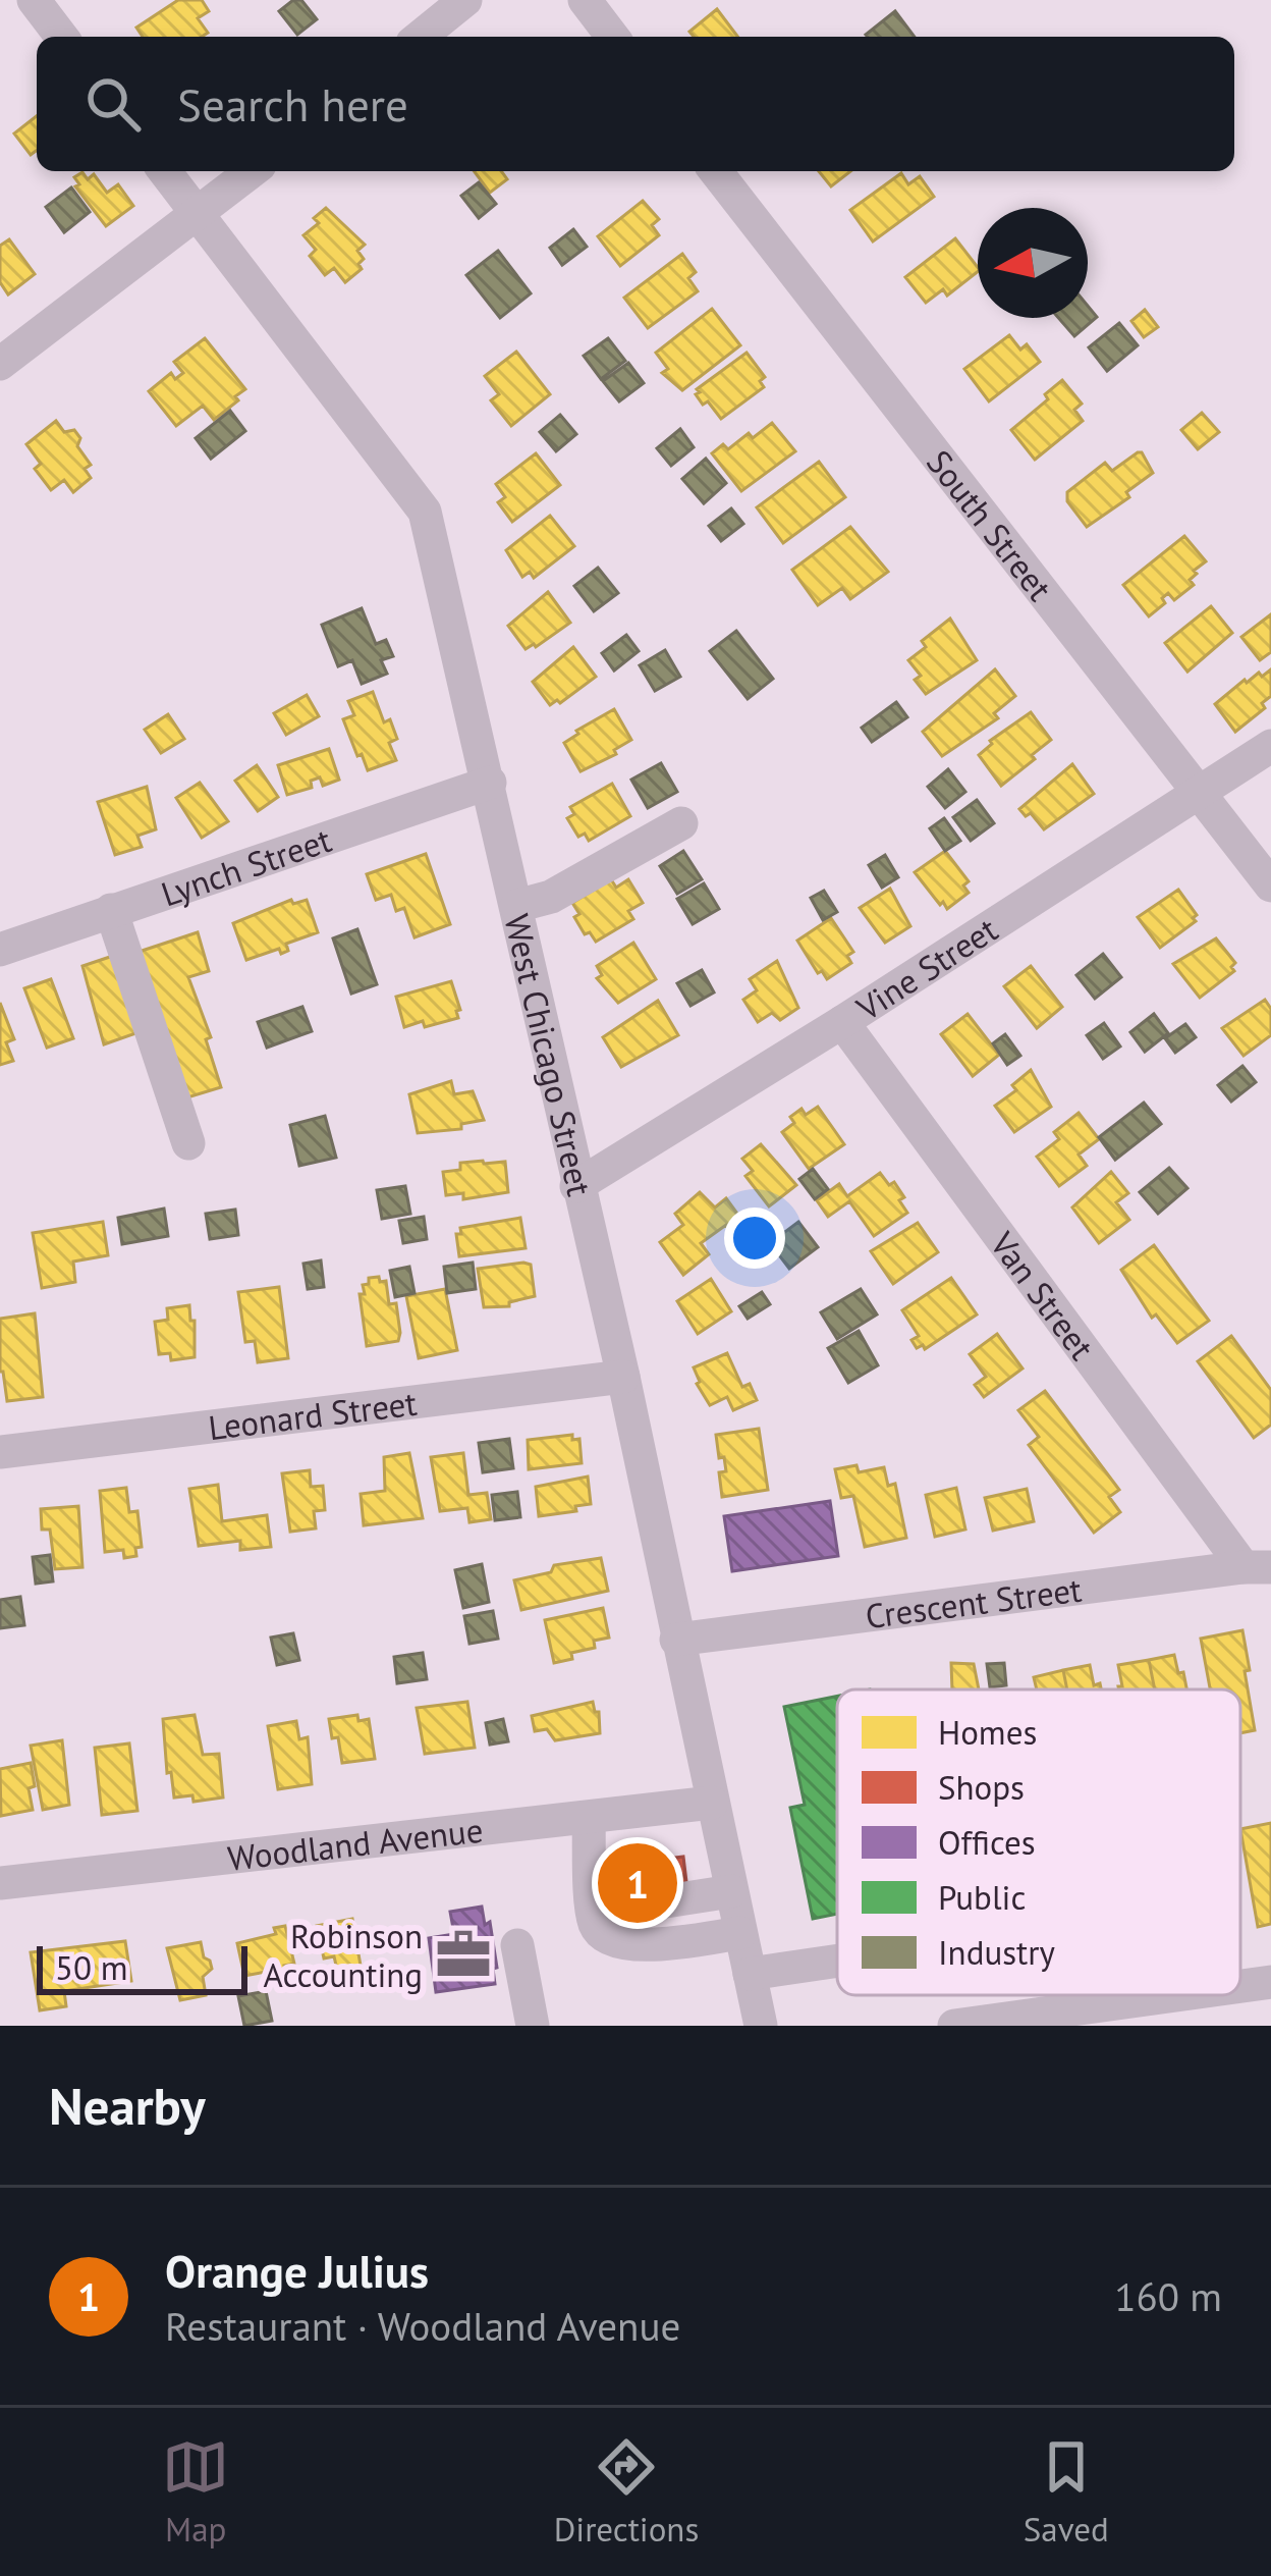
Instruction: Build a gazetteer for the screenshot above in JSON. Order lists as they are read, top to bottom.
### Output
{
  "streets": {
    "street": [
      "South Street",
      "Lynch Street",
      "Vine Street",
      "West Chicago Street",
      "Van Street",
      "Leonard Street",
      "Crescent Street",
      "Woodland Avenue"
    ]
  },
  "crossings": [
    ["South Street", "Vine Street"],
    ["Lynch Street", "West Chicago Street"],
    ["Vine Street", "West Chicago Street"],
    ["Vine Street", "Van Street"],
    ["West Chicago Street", "Leonard Street"],
    ["West Chicago Street", "Crescent Street"],
    ["West Chicago Street", "Woodland Avenue"],
    ["Van Street", "Crescent Street"]
  ],
  "places": {
    "office": ["Robinson Accounting"]
  },
  "legend": [
    "Homes",
    "Shops",
    "Offices",
    "Public",
    "Industry"
  ],
  "scale_bar": "50 m",
  "north": "left",
  "page": {
    "search": "Search here",
    "pins": "1",
    "scale": "50 m",
    "heading": "Nearby",
    "list": [
      {
        "mark": "1",
        "name": "Orange Julius",
        "note": "Restaurant · Woodland Avenue",
        "value": "160 m"
      }
    ],
    "nav": ["Map", "Directions", "Saved"]
  }
}
